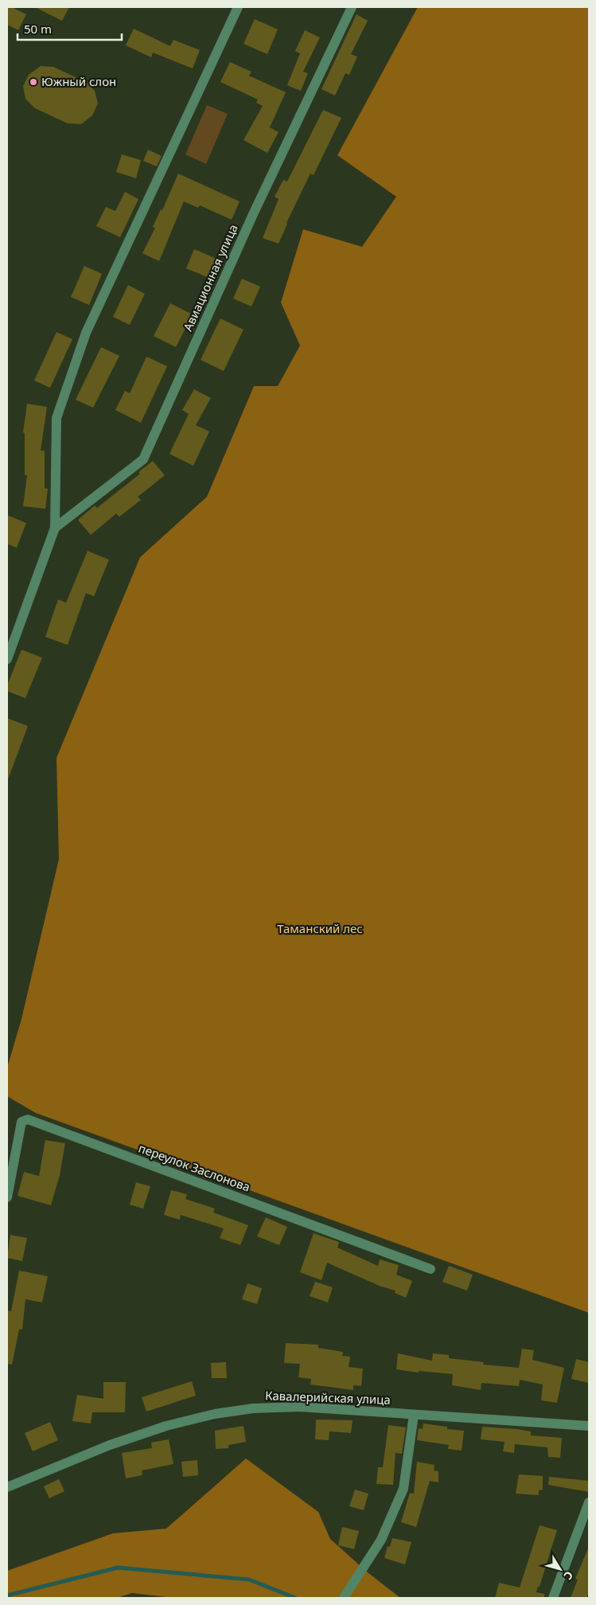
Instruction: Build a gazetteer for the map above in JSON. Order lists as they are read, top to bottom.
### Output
{
  "streets": {
    "street": ["Авиационная улица", "переулок Заслонова", "Кавалерийская улица"]
  },
  "parks": ["Таманский лес"],
  "places": ["Южный слон"],
  "scale_bar": "50 m",
  "north": "bottom right"
}
